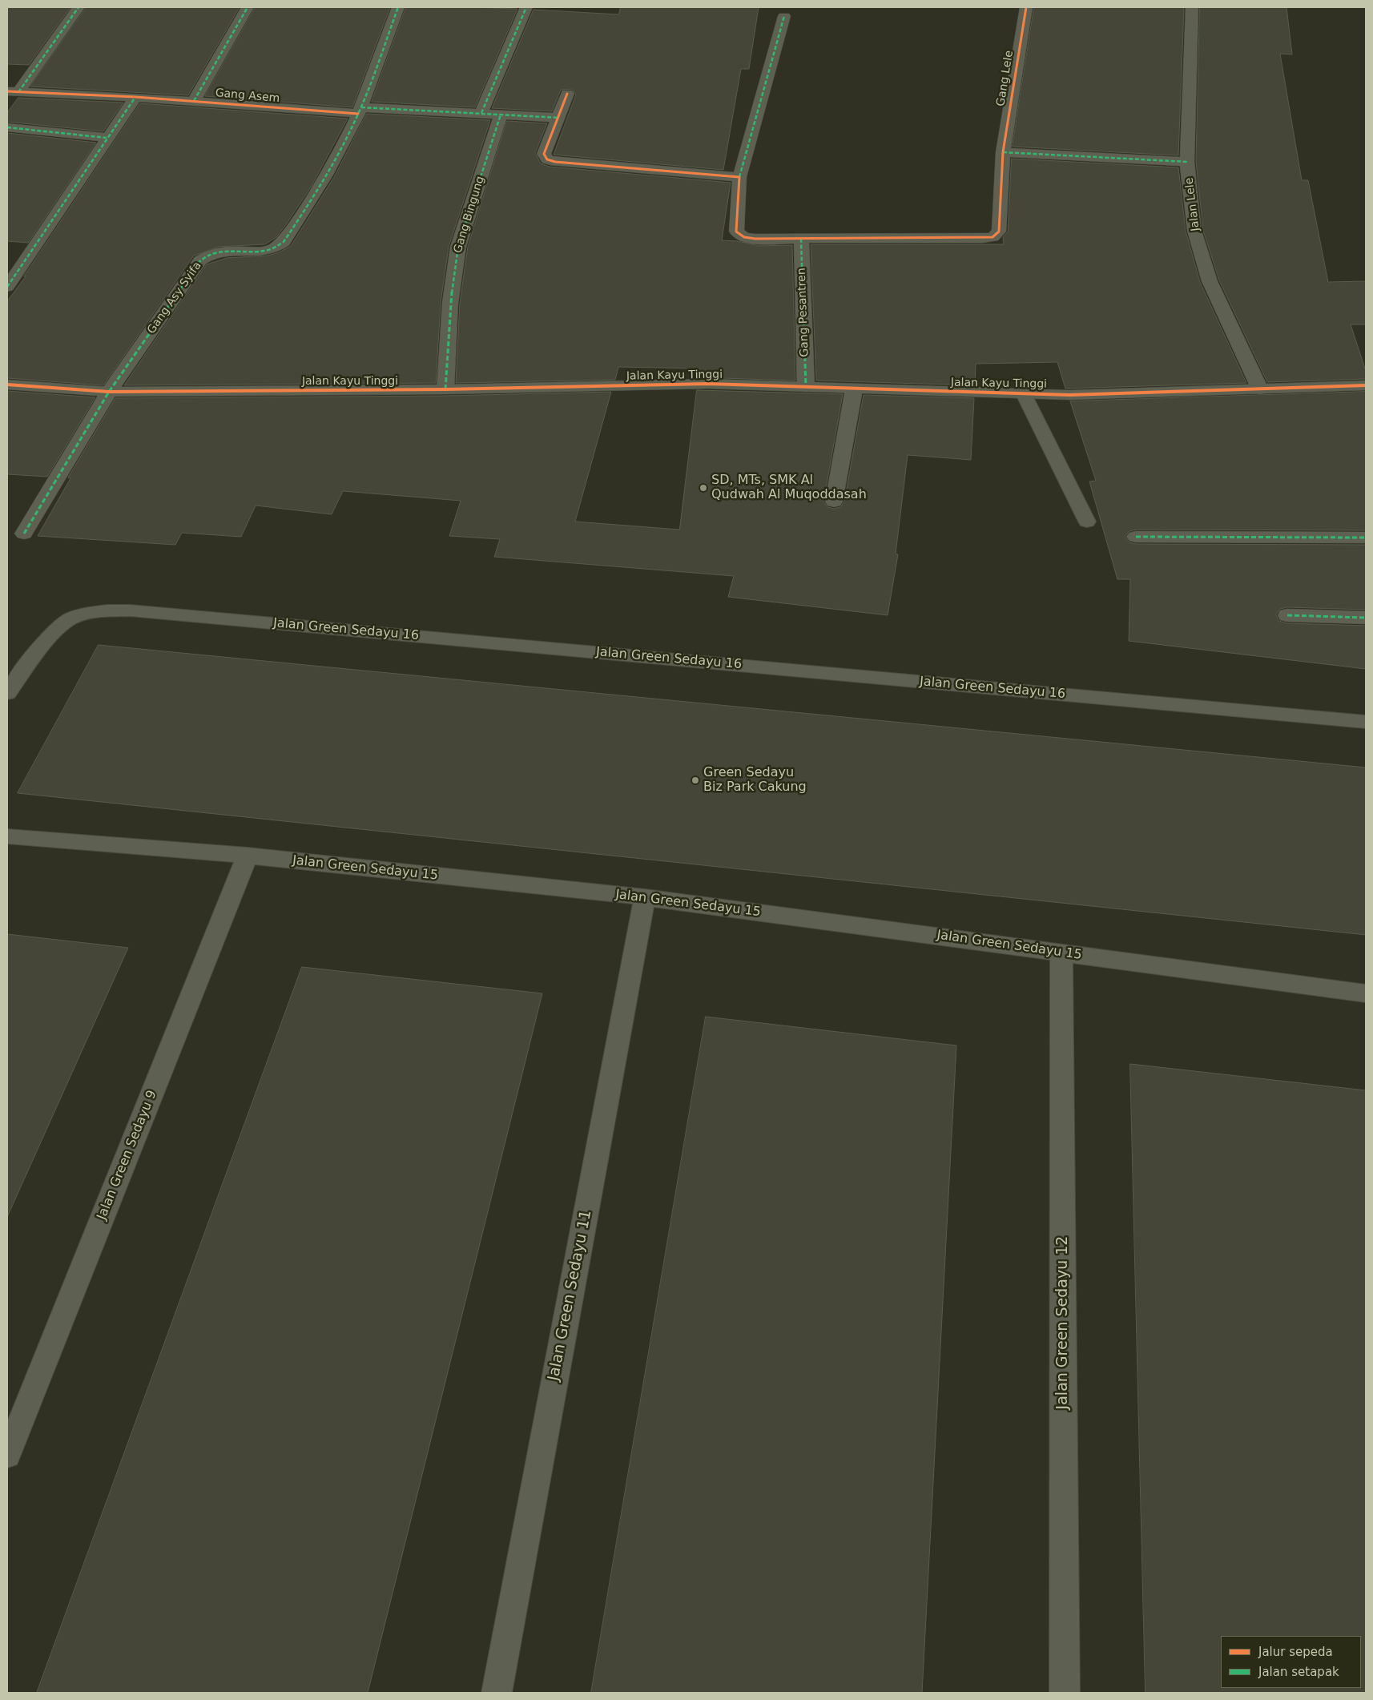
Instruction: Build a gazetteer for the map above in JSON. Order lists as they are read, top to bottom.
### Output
{
  "streets": {
    "street": [
      "Gang Lele",
      "Gang Asem",
      "Jalan Lele",
      "Gang Bingung",
      "Gang Asy Syifa",
      "Gang Pesantren",
      "Jalan Kayu Tinggi"
    ],
    "lane": [
      "Jalan Green Sedayu 16",
      "Jalan Green Sedayu 15",
      "Jalan Green Sedayu 9",
      "Jalan Green Sedayu 11",
      "Jalan Green Sedayu 12"
    ]
  },
  "crossings": [
    ["Gang Lele", "Gang Pesantren"],
    ["Gang Asem", "Gang Bingung"],
    ["Gang Asem", "Gang Asy Syifa"],
    ["Jalan Lele", "Jalan Kayu Tinggi"],
    ["Gang Bingung", "Jalan Kayu Tinggi"],
    ["Gang Asy Syifa", "Jalan Kayu Tinggi"],
    ["Gang Pesantren", "Jalan Kayu Tinggi"],
    ["Jalan Green Sedayu 15", "Jalan Green Sedayu 9"],
    ["Jalan Green Sedayu 15", "Jalan Green Sedayu 11"],
    ["Jalan Green Sedayu 15", "Jalan Green Sedayu 12"]
  ],
  "places": ["SD, MTs, SMK Al Qudwah Al Muqoddasah", "Green Sedayu Biz Park Cakung"],
  "legend": ["Jalur sepeda", "Jalan setapak"]
}
